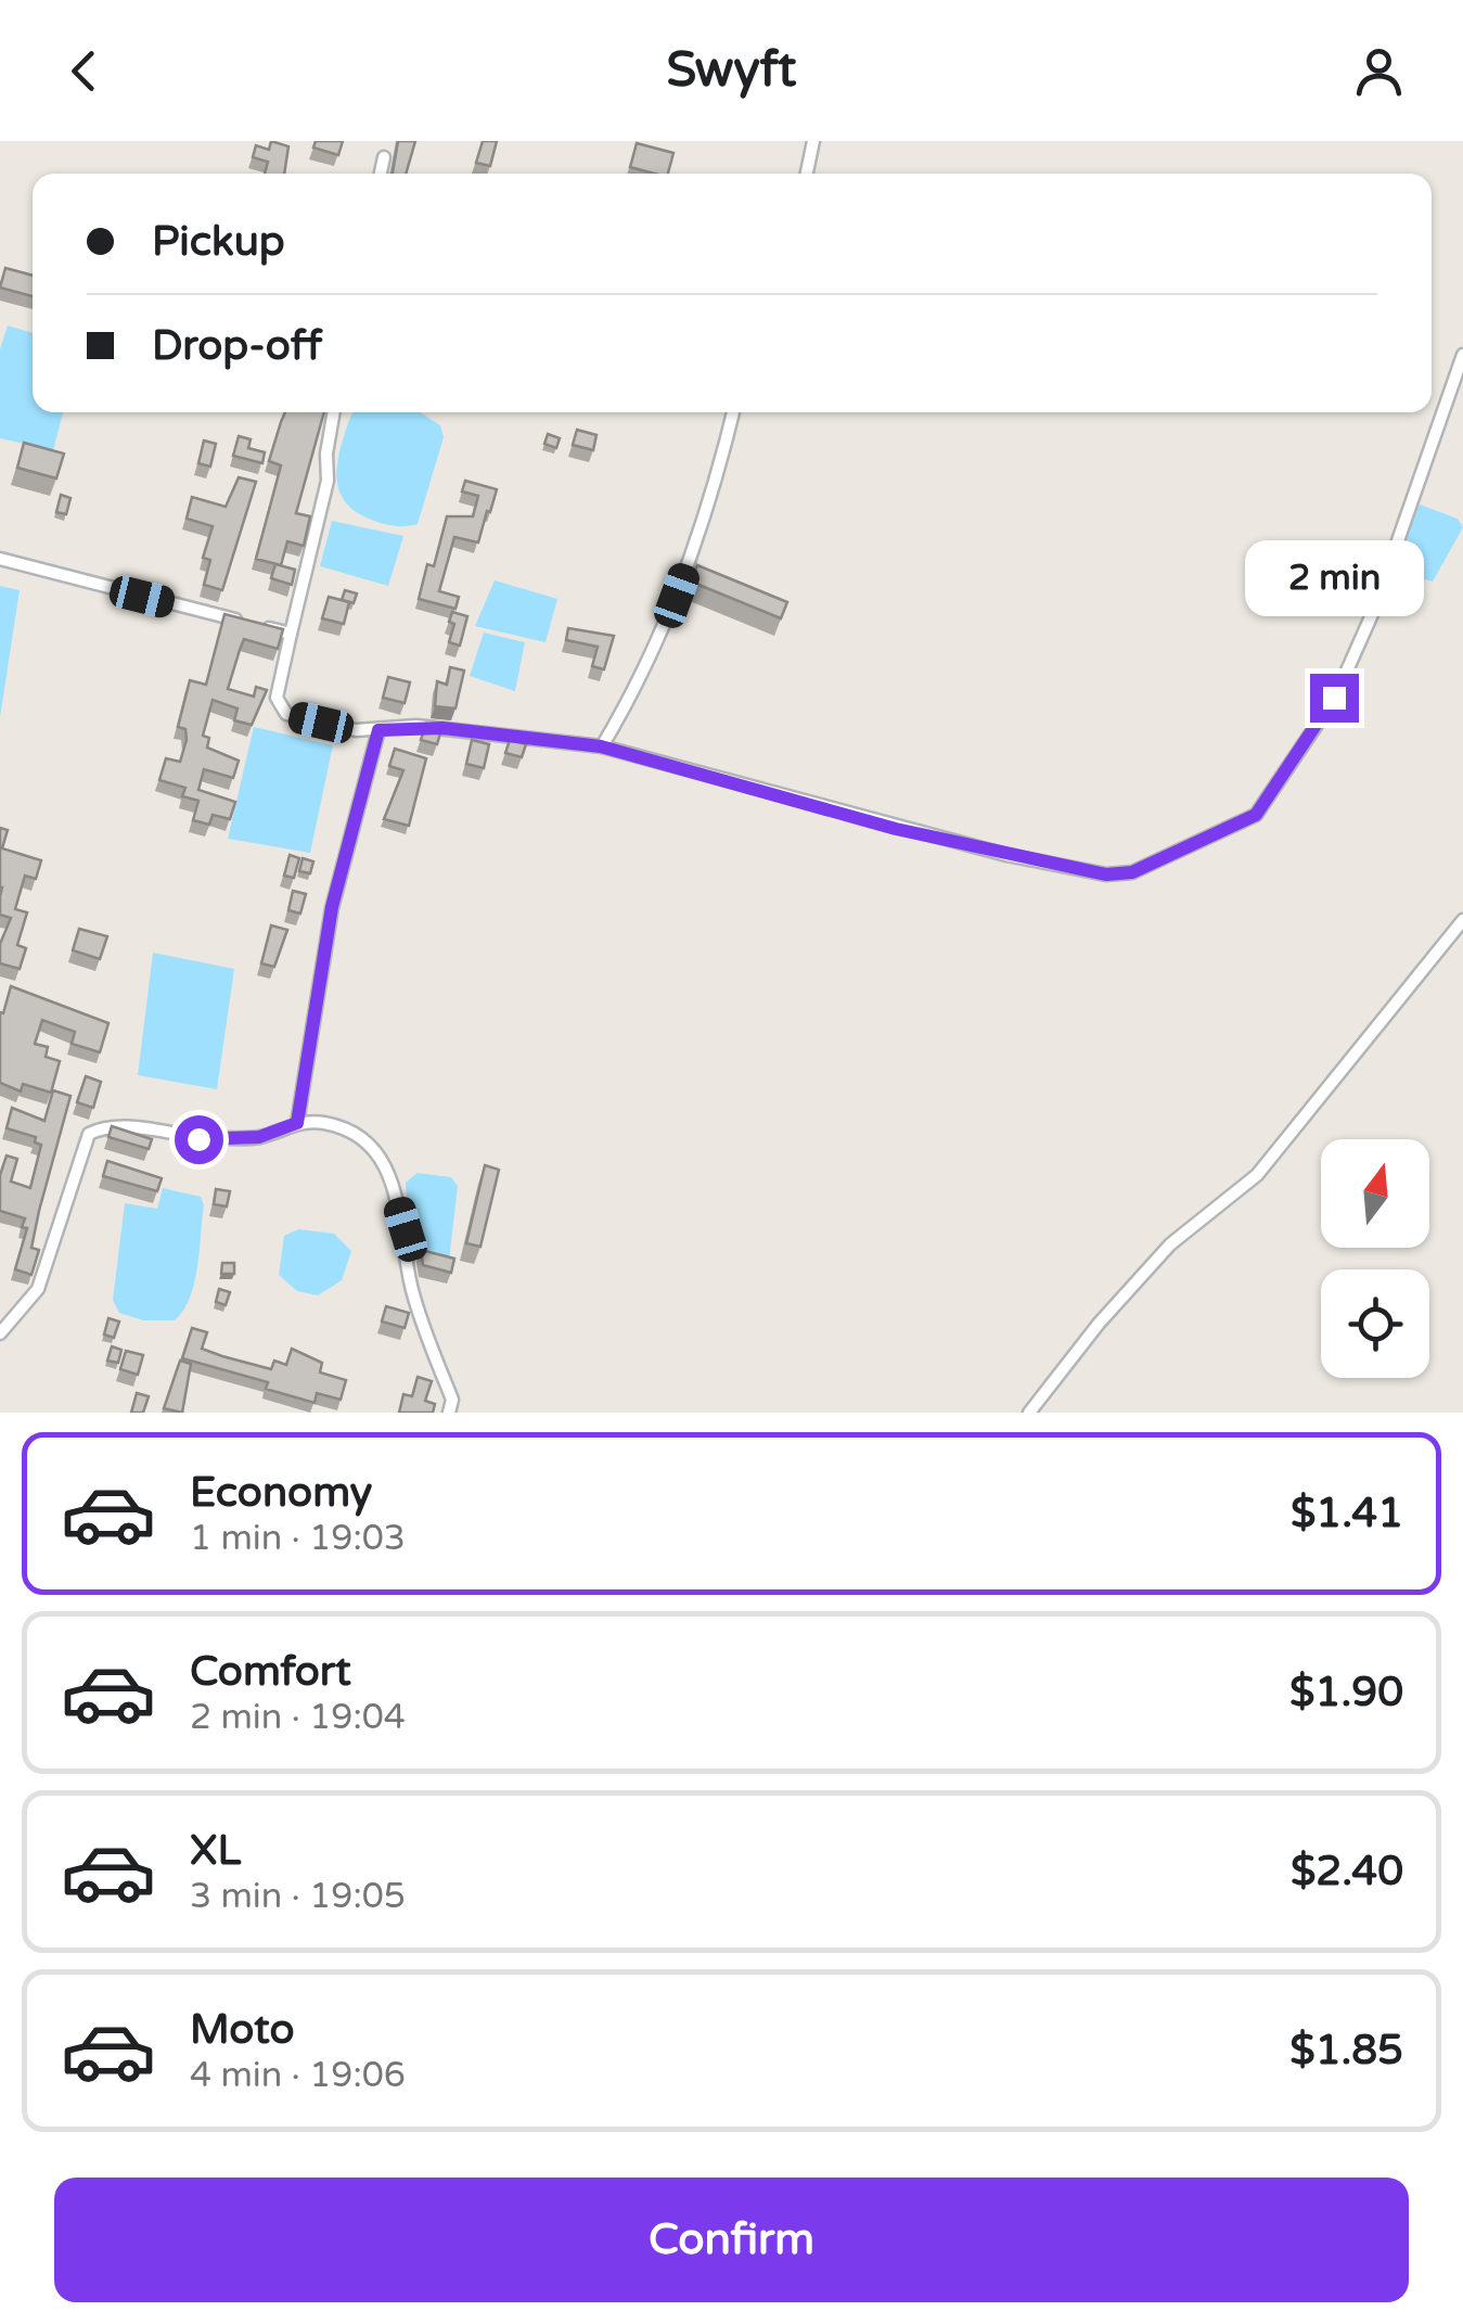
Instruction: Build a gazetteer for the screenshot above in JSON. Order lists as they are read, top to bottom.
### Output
{
  "north": "top",
  "page": {
    "header": "Swyft",
    "banner": ["Pickup", "Drop-off"],
    "bubble": "2 min",
    "list": [
      {
        "name": "Economy",
        "note": "1 min · 19:03",
        "value": "$1.41"
      },
      {
        "name": "Comfort",
        "note": "2 min · 19:04",
        "value": "$1.90"
      },
      {
        "name": "XL",
        "note": "3 min · 19:05",
        "value": "$2.40"
      },
      {
        "name": "Moto",
        "note": "4 min · 19:06",
        "value": "$1.85"
      }
    ],
    "buttons": "Confirm"
  }
}
